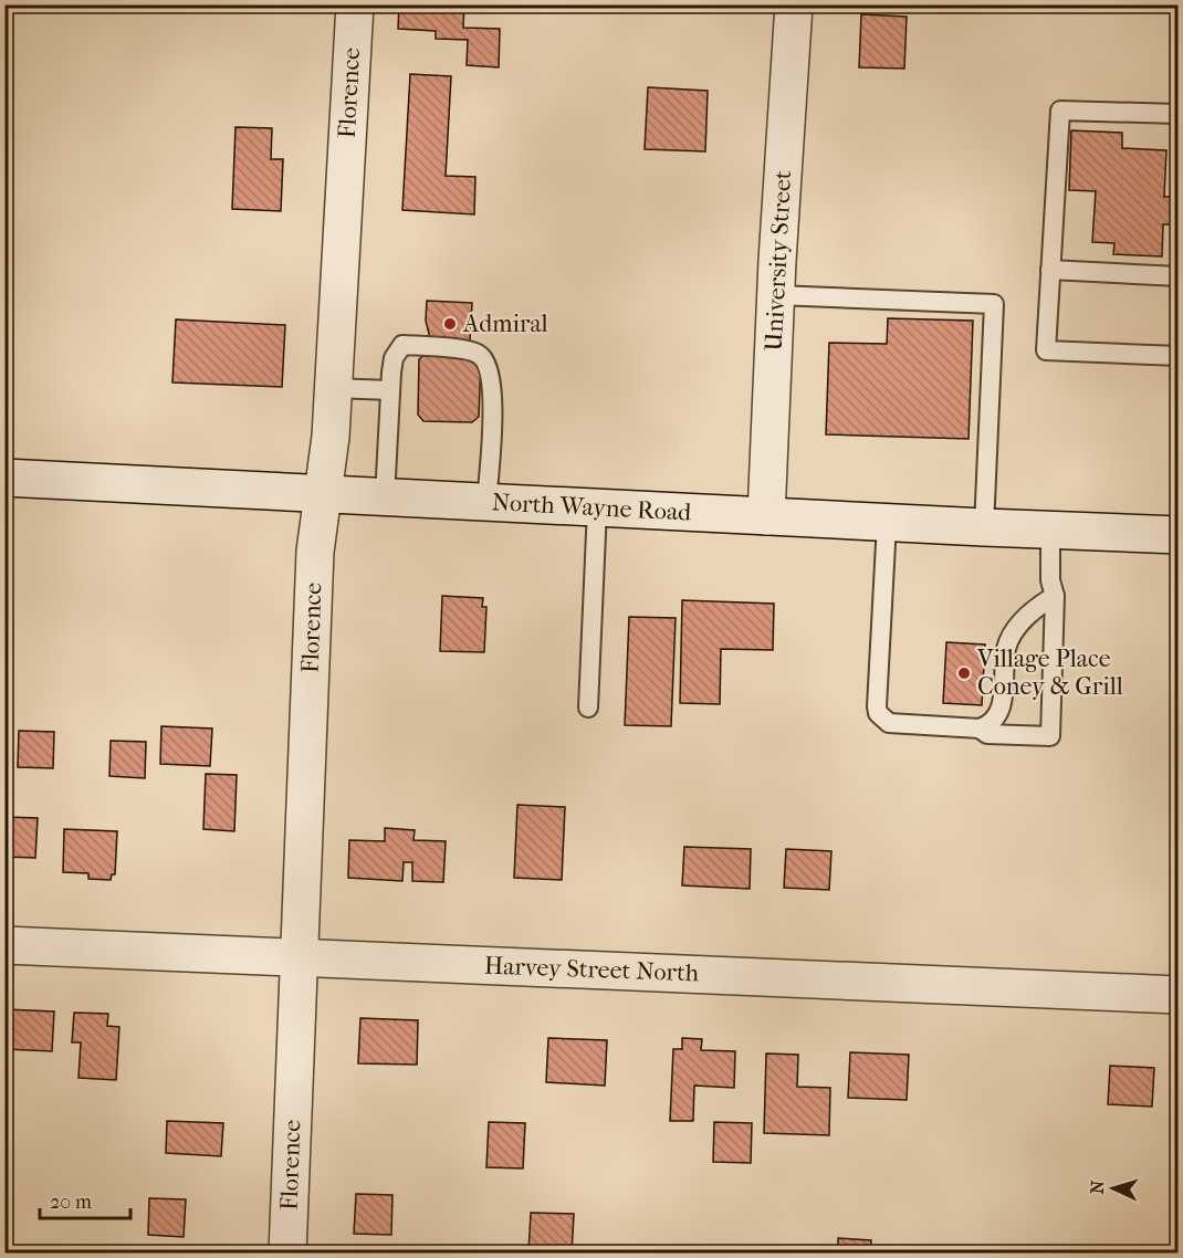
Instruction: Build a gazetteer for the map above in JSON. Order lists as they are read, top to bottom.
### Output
{
  "streets": {
    "street": [
      "Florence",
      "University Street",
      "North Wayne Road",
      "Harvey Street North"
    ]
  },
  "crossings": [
    ["Florence", "North Wayne Road"],
    ["Florence", "Harvey Street North"],
    ["University Street", "North Wayne Road"]
  ],
  "places": ["Admiral", "Village Place Coney & Grill"],
  "scale_bar": "20 m",
  "north": "left"
}
